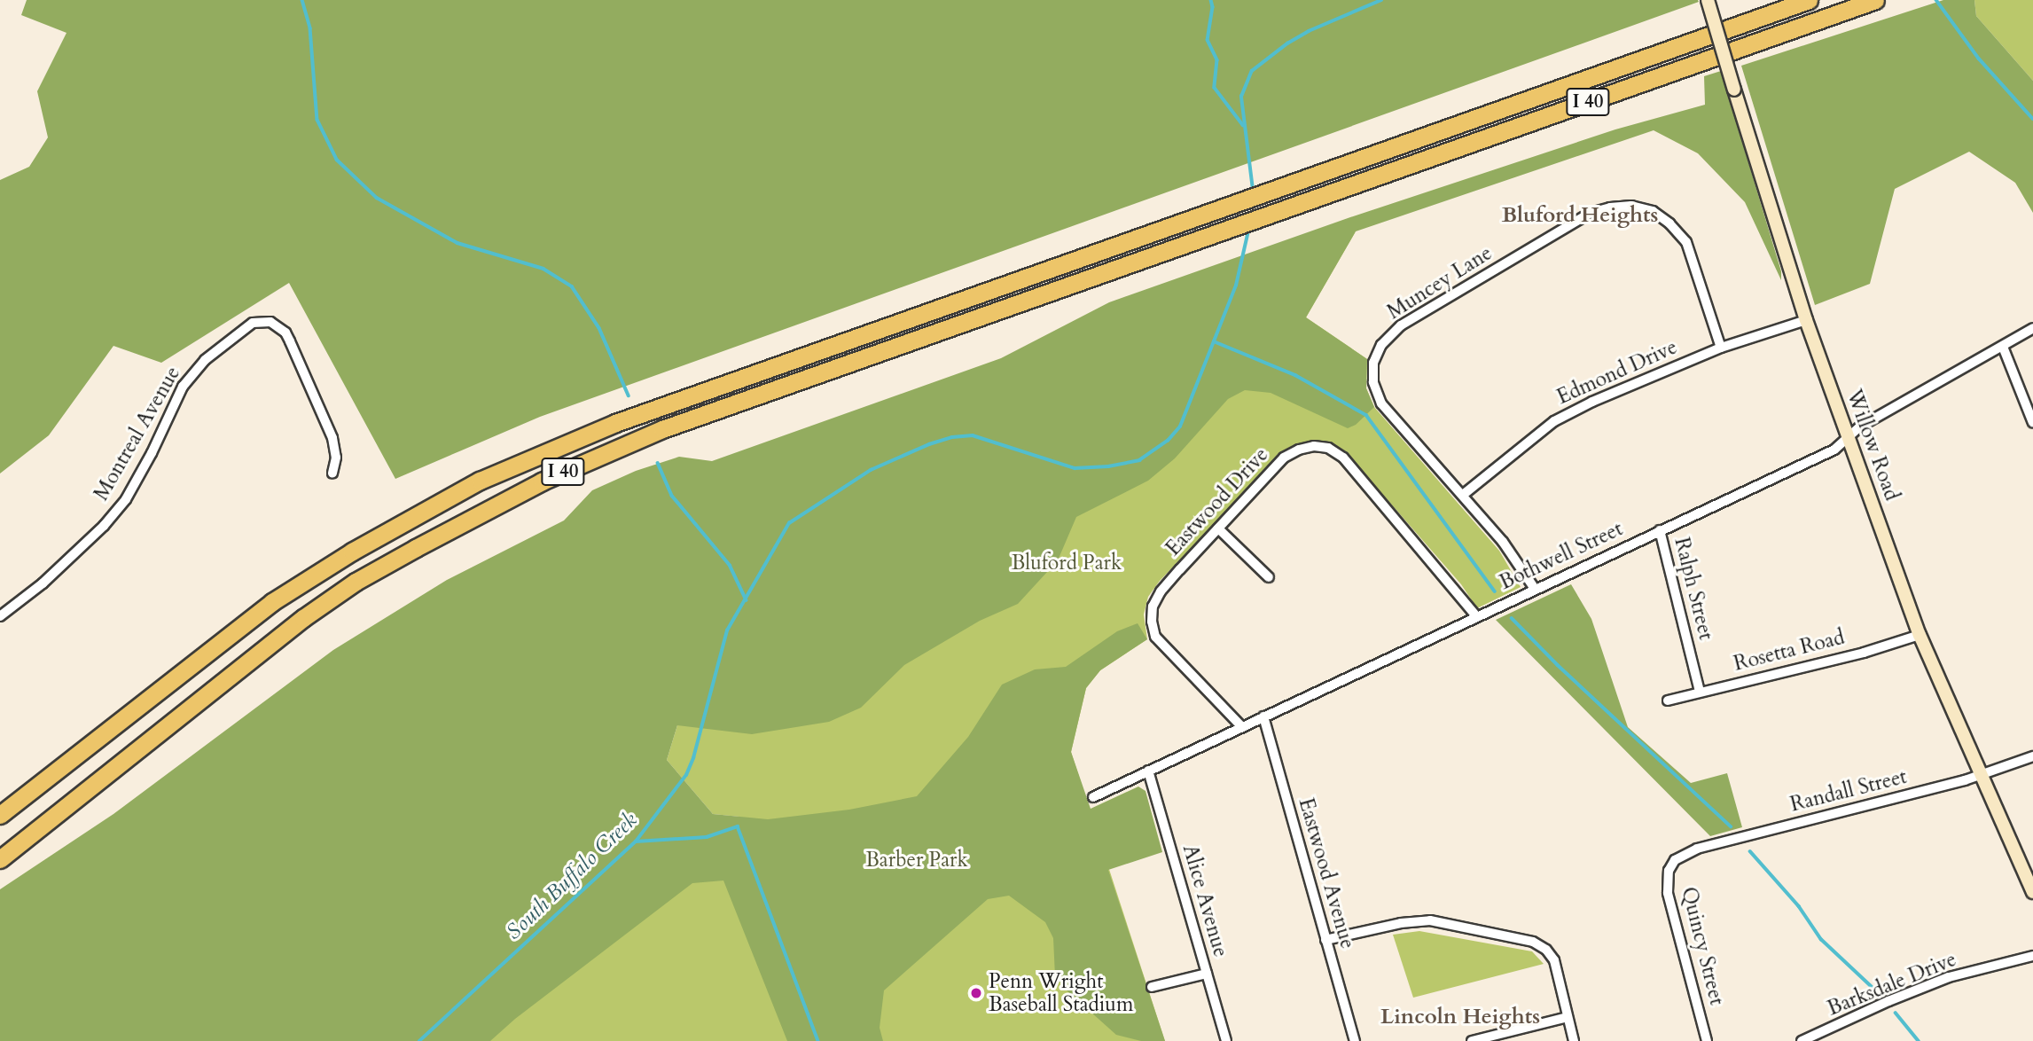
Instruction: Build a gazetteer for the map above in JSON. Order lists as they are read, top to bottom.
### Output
{
  "streets": {
    "highway": ["I 40"],
    "street": [
      "Muncey Lane",
      "Edmond Drive",
      "Montreal Avenue",
      "Willow Road",
      "Eastwood Drive",
      "Bothwell Street",
      "Ralph Street",
      "Rosetta Road",
      "Randall Street",
      "Eastwood Avenue",
      "Alice Avenue",
      "Quincy Street",
      "Barksdale Drive"
    ]
  },
  "crossings": [
    ["Muncey Lane", "Edmond Drive"],
    ["Muncey Lane", "Bothwell Street"],
    ["Edmond Drive", "Willow Road"],
    ["Willow Road", "Bothwell Street"],
    ["Willow Road", "Rosetta Road"],
    ["Willow Road", "Randall Street"],
    ["Eastwood Drive", "Bothwell Street"],
    ["Bothwell Street", "Ralph Street"],
    ["Bothwell Street", "Eastwood Avenue"],
    ["Bothwell Street", "Alice Avenue"],
    ["Ralph Street", "Rosetta Road"],
    ["Randall Street", "Quincy Street"]
  ],
  "districts": ["Bluford Heights", "Lincoln Heights"],
  "water": ["South Buffalo Creek"],
  "parks": ["Bluford Park", "Barber Park"],
  "places": ["Penn Wright Baseball Stadium"]
}
